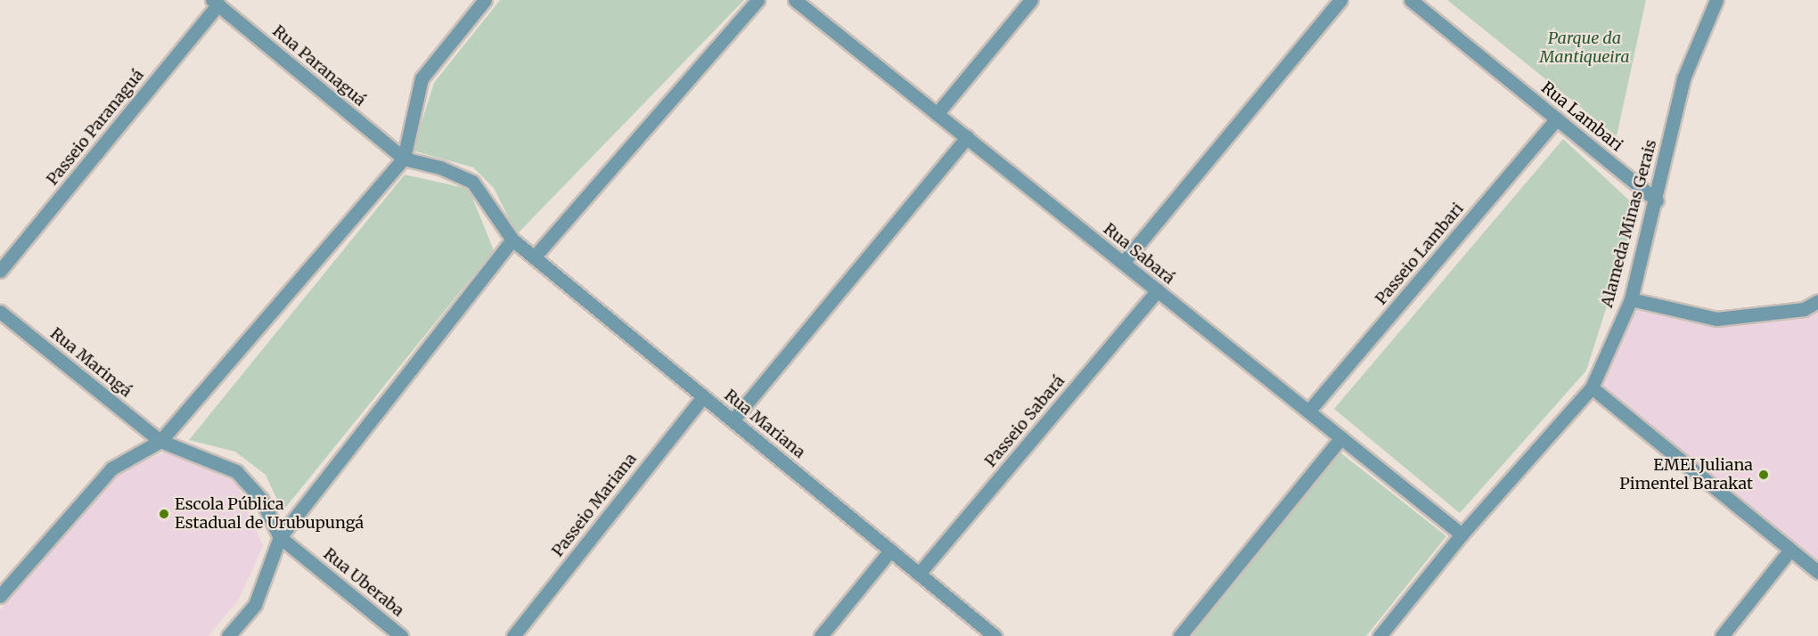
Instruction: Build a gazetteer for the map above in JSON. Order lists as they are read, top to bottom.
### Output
{
  "streets": {
    "street": [
      "Rua Paranaguá",
      "Rua Lambari",
      "Passeio Paranaguá",
      "Alameda Minas Gerais",
      "Rua Sabará",
      "Passeio Lambari",
      "Rua Maringá",
      "Passeio Sabará",
      "Rua Mariana",
      "Passeio Mariana",
      "Rua Uberaba"
    ]
  },
  "crossings": [
    ["Rua Paranaguá", "Passeio Paranaguá"],
    ["Rua Paranaguá", "Rua Mariana"],
    ["Rua Lambari", "Alameda Minas Gerais"],
    ["Rua Lambari", "Passeio Lambari"],
    ["Alameda Minas Gerais", "Rua Sabará"],
    ["Rua Sabará", "Passeio Lambari"],
    ["Rua Sabará", "Passeio Sabará"],
    ["Rua Maringá", "Rua Uberaba"],
    ["Passeio Sabará", "Rua Mariana"],
    ["Rua Mariana", "Passeio Mariana"]
  ],
  "parks": ["Parque da Mantiqueira"],
  "places": ["EMEI Juliana Pimentel Barakat", "Escola Pública Estadual de Urubupungá"]
}
